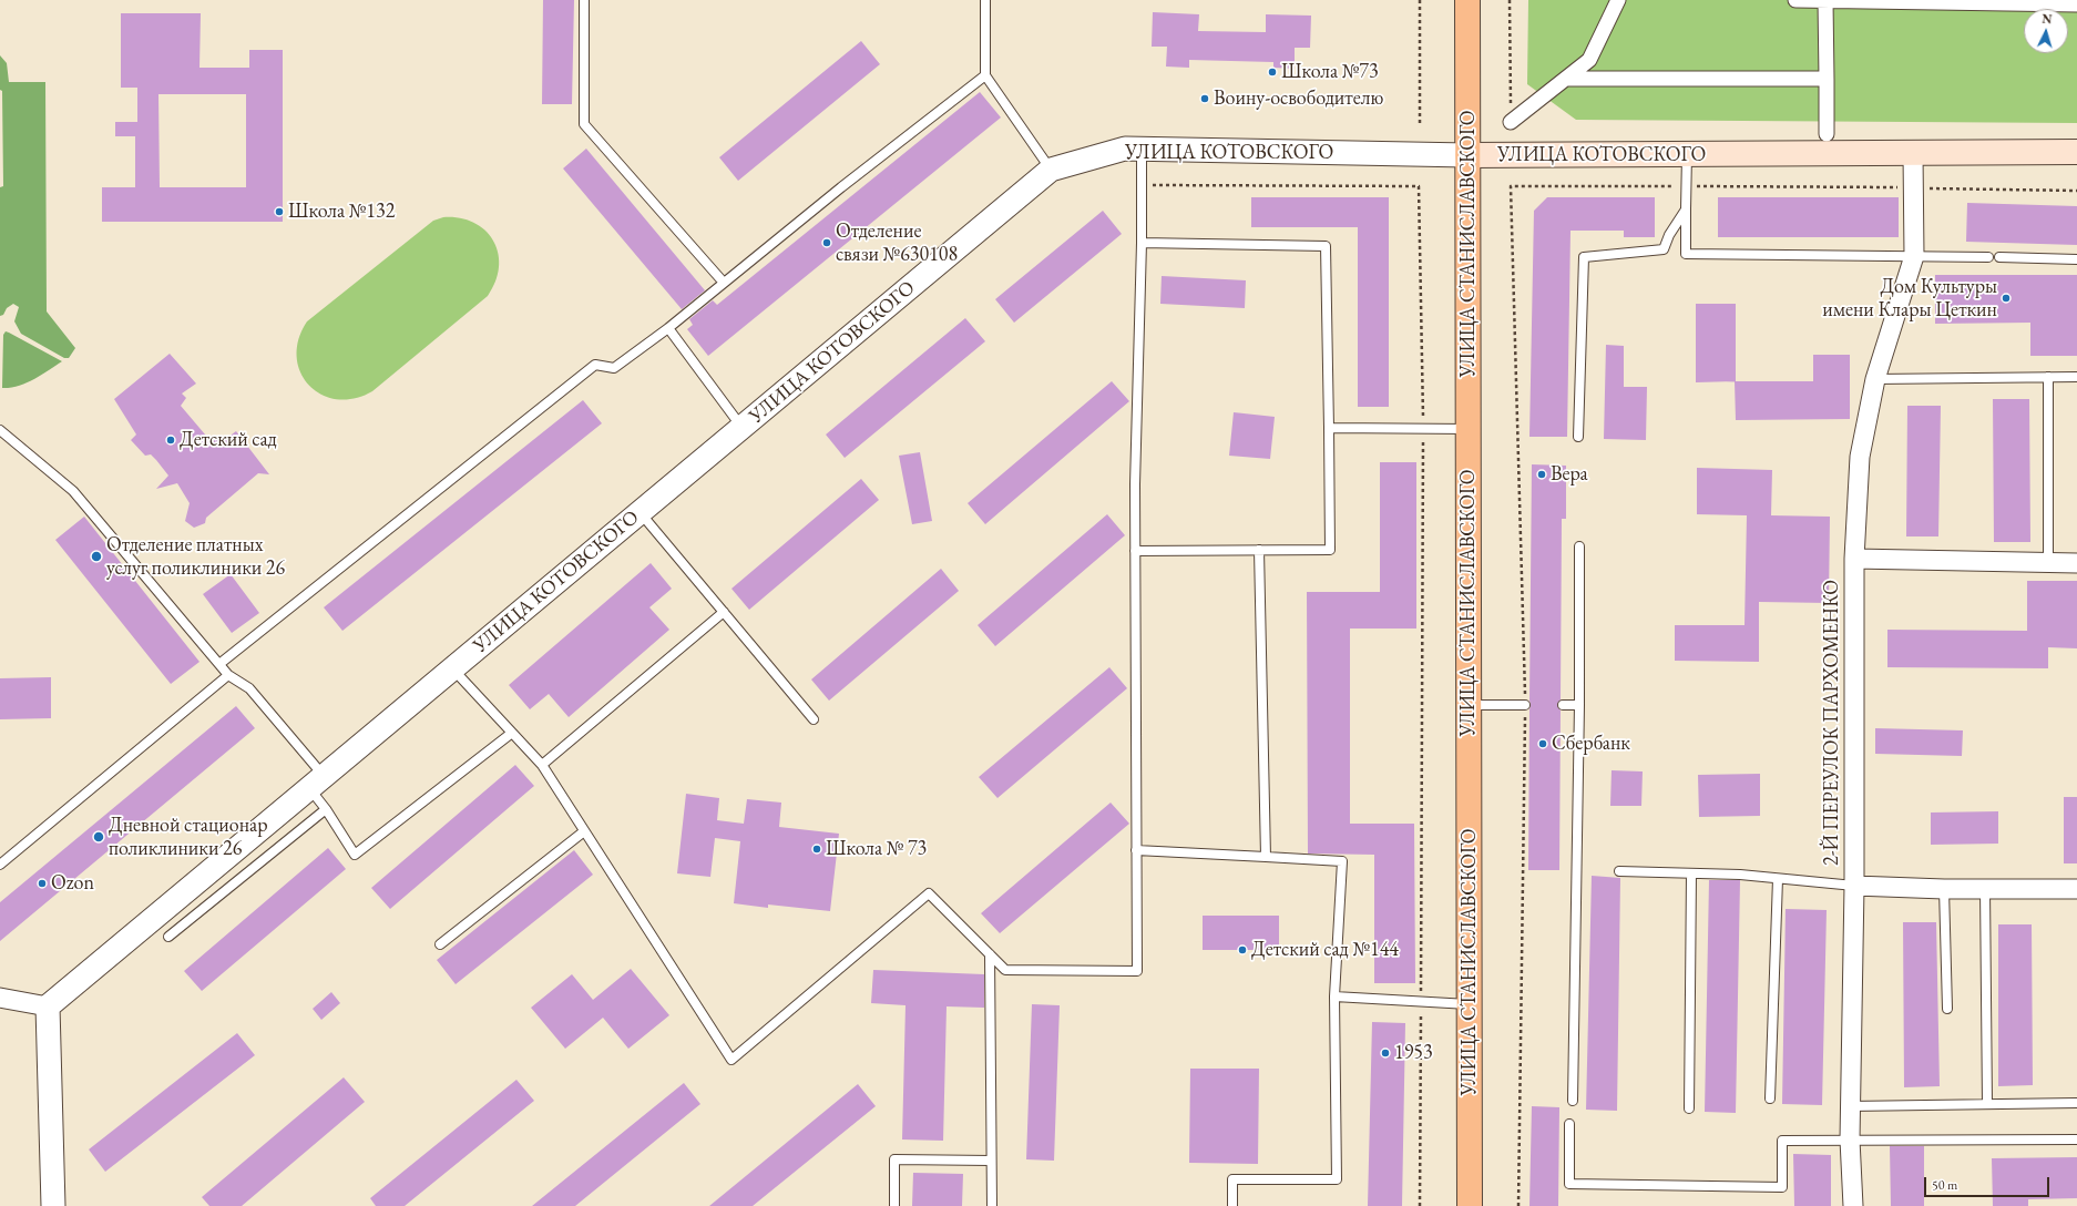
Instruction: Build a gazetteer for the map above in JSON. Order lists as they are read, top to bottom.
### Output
{
  "streets": {
    "main road": ["УЛИЦА КОТОВСКОГО", "УЛИЦА СТАНИСЛАВСКОГО"],
    "street": ["2-Й ПЕРЕУЛОК ПАРХОМЕНКО"]
  },
  "crossings": [
    ["УЛИЦА КОТОВСКОГО", "УЛИЦА СТАНИСЛАВСКОГО"],
    ["УЛИЦА КОТОВСКОГО", "2-Й ПЕРЕУЛОК ПАРХОМЕНКО"]
  ],
  "places": [
    "Школа №73",
    "Воину-освободителю",
    "Школа №132",
    "Отделение связи №630108",
    "Дом Культуры имени Клары Цеткин",
    "Детский сад",
    "Вера",
    "Отделение платных услуг поликлиники 26",
    "Сбербанк",
    "Дневной стационар поликлиники 26",
    "Школа № 73",
    "Ozon",
    "Детский сад №144",
    "1953"
  ],
  "scale_bar": "50 m",
  "north": "top"
}
